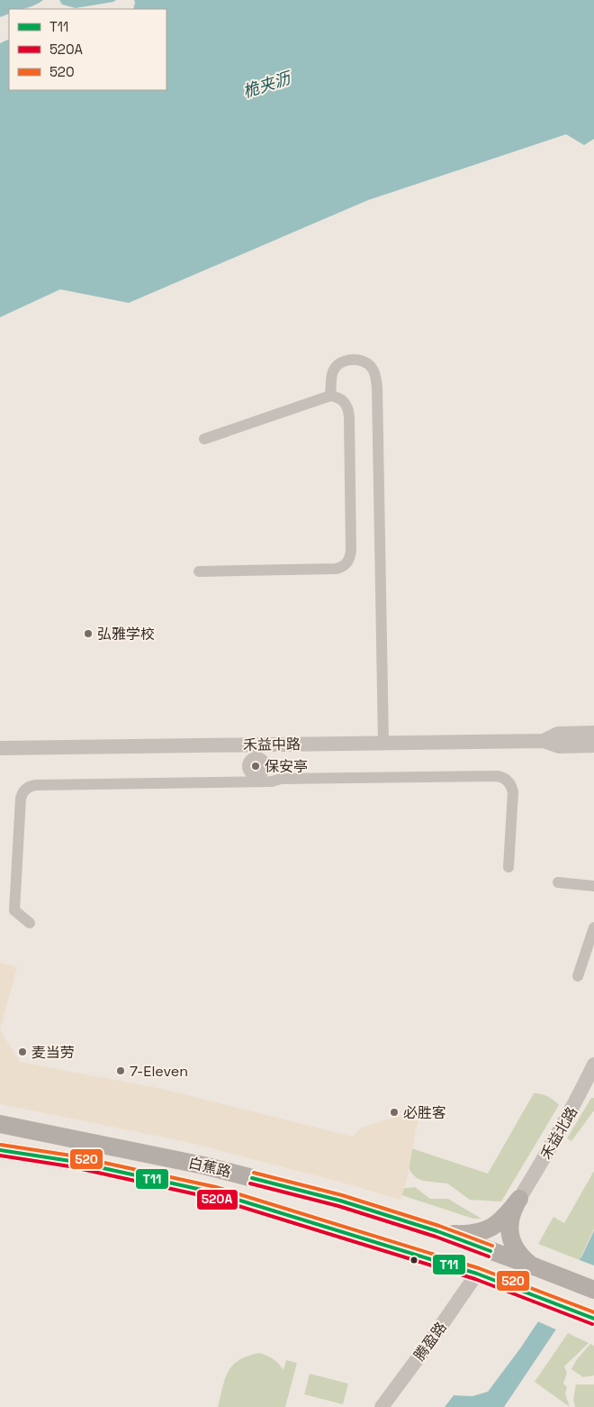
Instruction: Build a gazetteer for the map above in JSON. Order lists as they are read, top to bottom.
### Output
{
  "streets": {
    "main road": ["白蕉路"],
    "street": ["禾益中路", "禾益北路", "腾盈路"]
  },
  "crossings": [
    ["白蕉路", "腾盈路"]
  ],
  "water": ["桅夹沥"],
  "places": [
    "弘雅学校",
    "保安亭",
    "麦当劳",
    "7-Eleven",
    "必胜客"
  ],
  "lines": ["transit line 520", "transit line T11", "transit line 520A"],
  "legend": ["T11", "520A", "520"]
}
